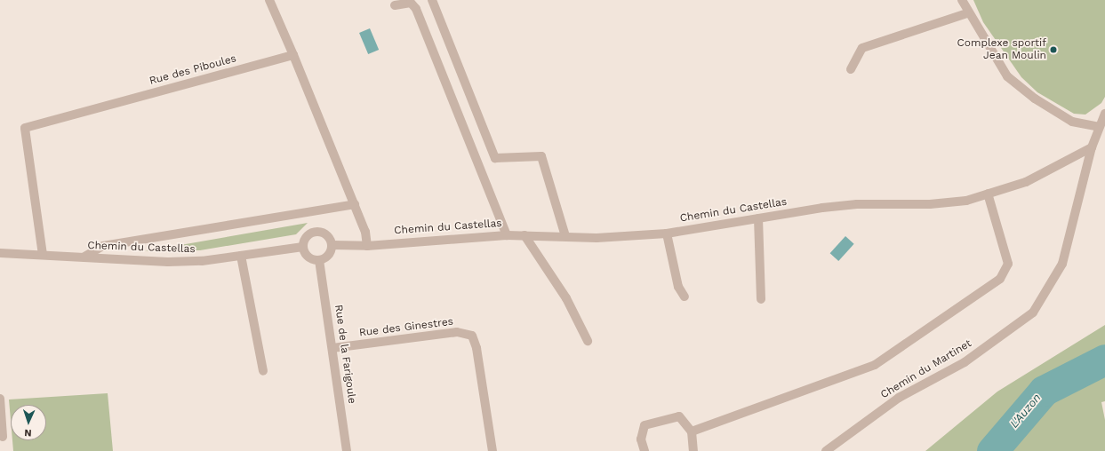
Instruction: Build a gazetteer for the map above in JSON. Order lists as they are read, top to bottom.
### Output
{
  "streets": {
    "street": [
      "Rue des Piboules",
      "Chemin du Castellas",
      "Rue des Ginestres",
      "Rue de la Farigoule",
      "Chemin du Martinet"
    ]
  },
  "crossings": [
    ["Rue des Piboules", "Chemin du Castellas"],
    ["Chemin du Castellas", "Rue de la Farigoule"],
    ["Chemin du Castellas", "Chemin du Martinet"],
    ["Rue des Ginestres", "Rue de la Farigoule"]
  ],
  "water": ["L'Auzon"],
  "places": ["Complexe sportif Jean Moulin"],
  "north": "bottom"
}
